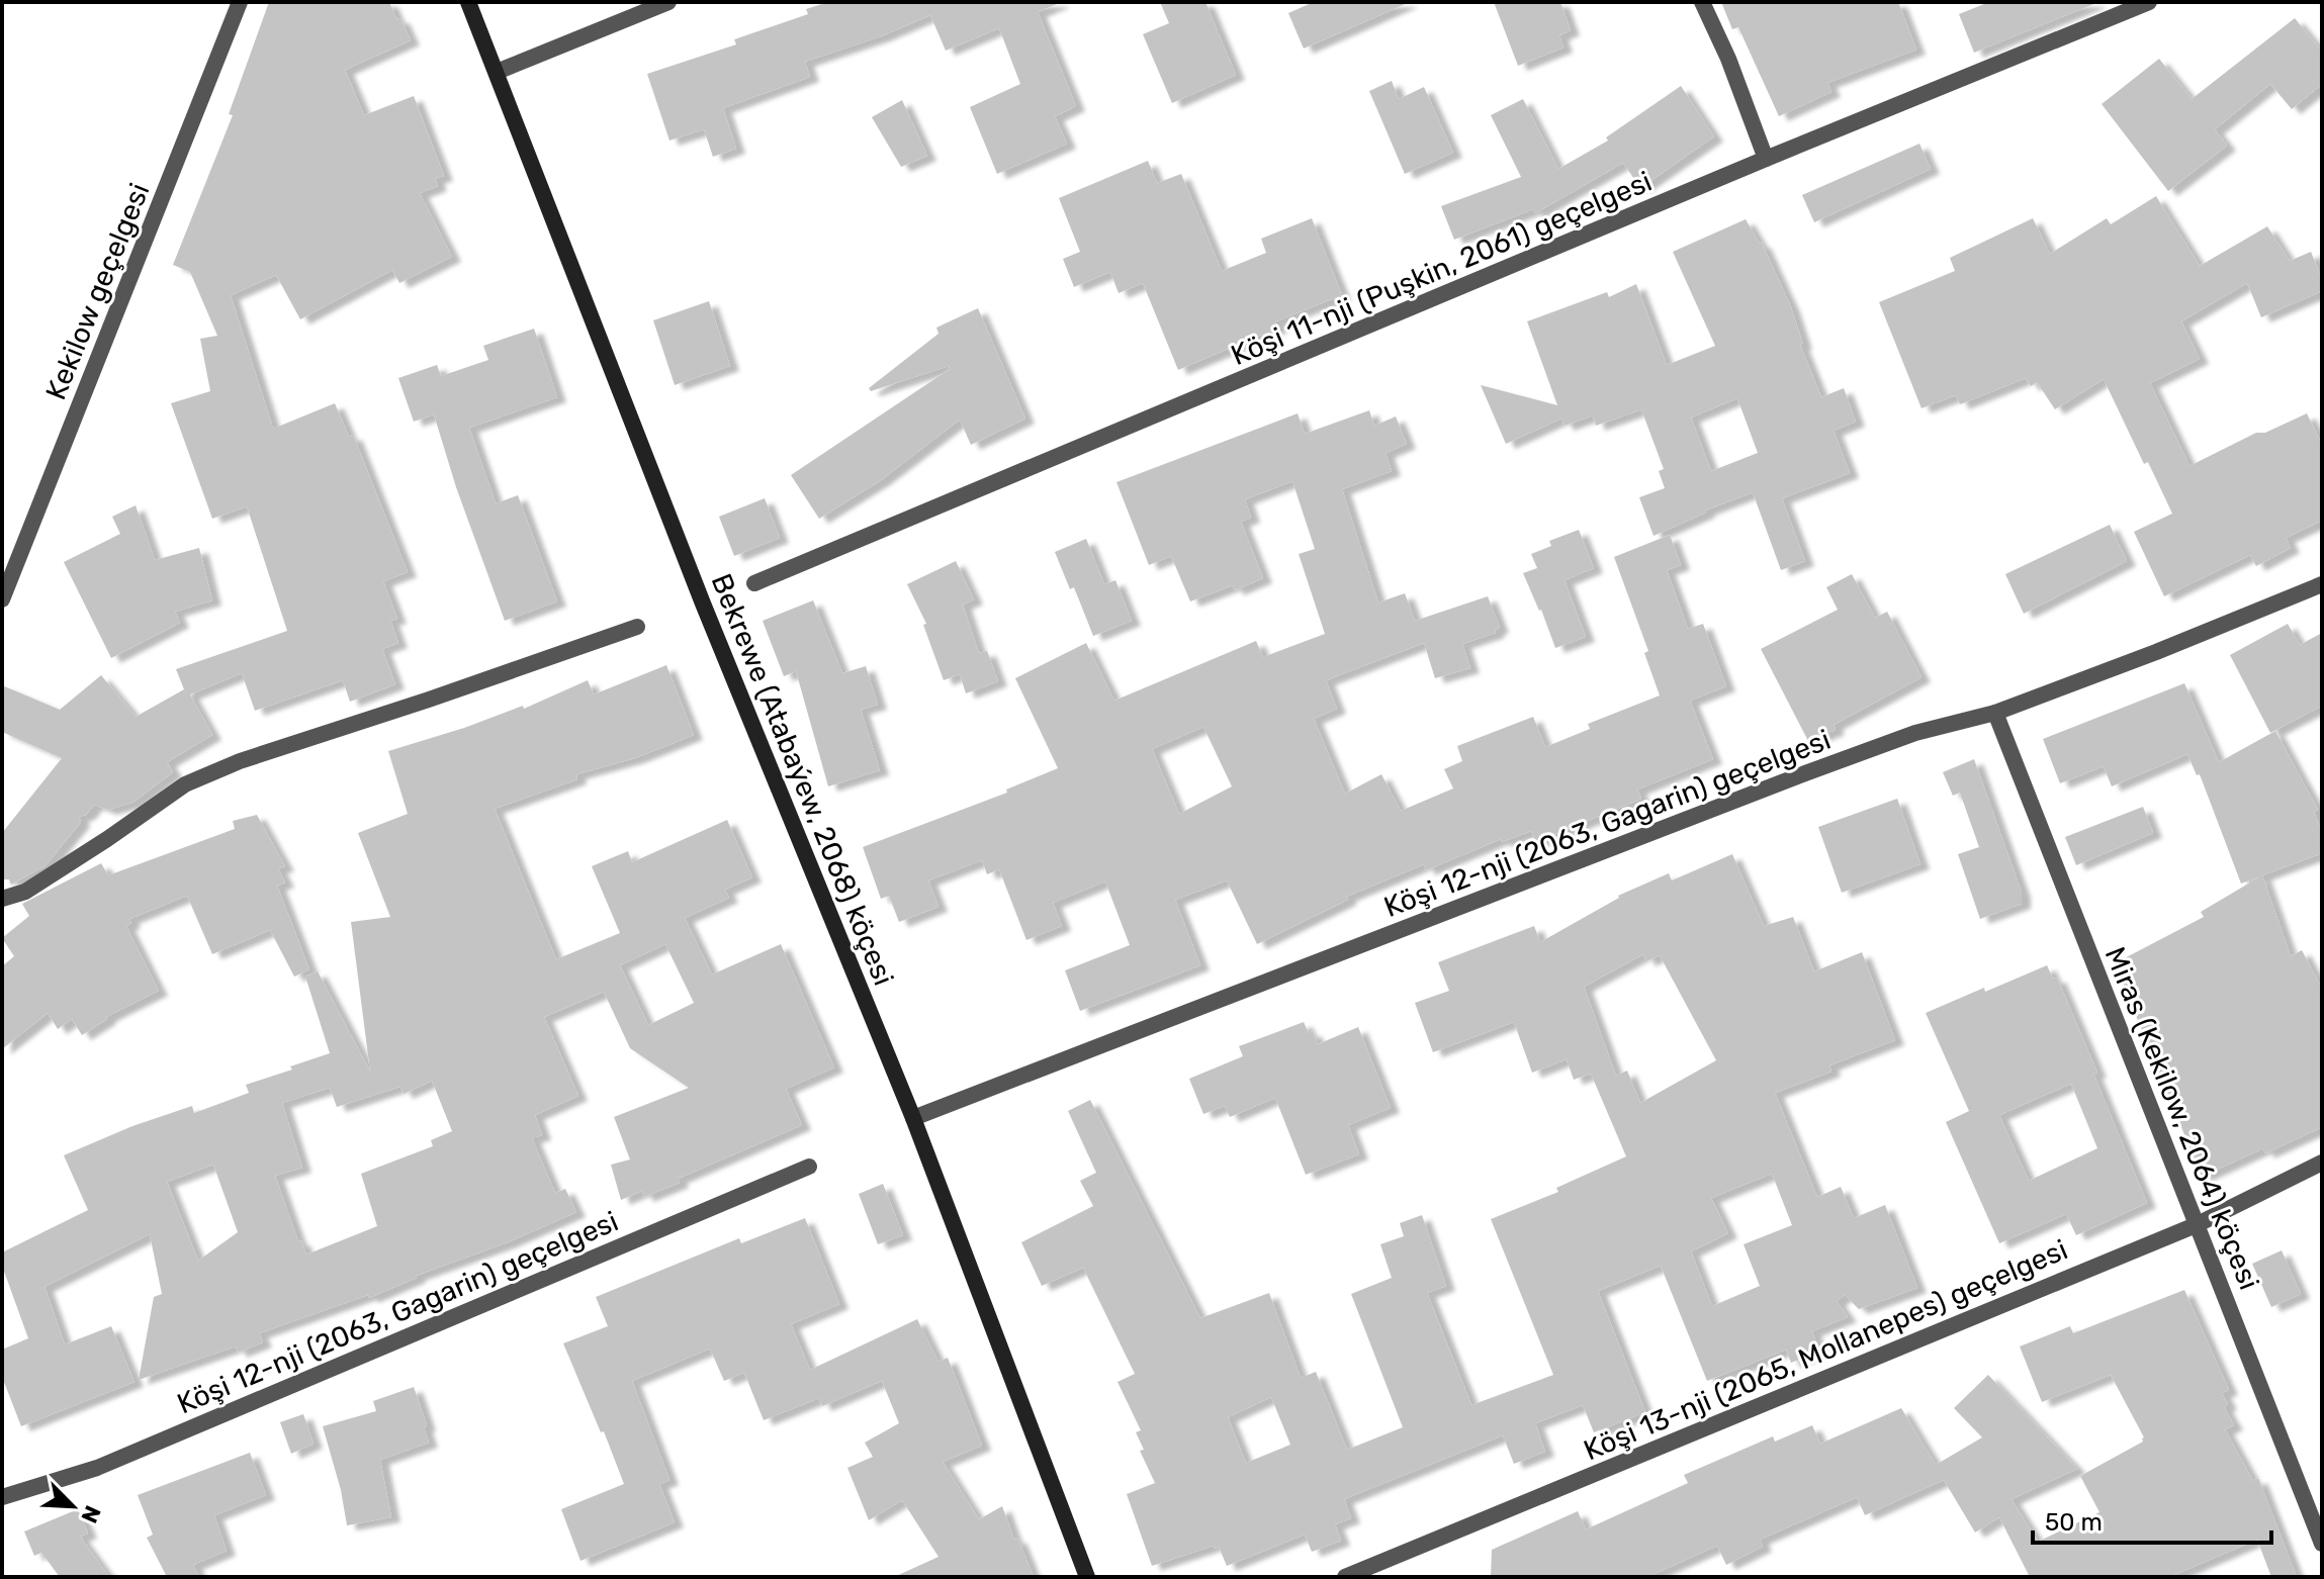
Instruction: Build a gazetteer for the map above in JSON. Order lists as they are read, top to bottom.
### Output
{
  "streets": {
    "main road": ["Bekrewe (Atabaýew, 2068) köçesi"],
    "street": [
      "Köşi 11-nji (Puşkin, 2061) geçelgesi",
      "Kekilow geçelgesi",
      "Köşi 12-nji (2063, Gagarin) geçelgesi",
      "Miras (Kekilow, 2064) köçesi",
      "Köşi 13-nji (2065, Mollanepes) geçelgesi"
    ]
  },
  "crossings": [
    ["Bekrewe (Atabaýew, 2068) köçesi", "Köşi 12-nji (2063, Gagarin) geçelgesi"],
    ["Köşi 12-nji (2063, Gagarin) geçelgesi", "Miras (Kekilow, 2064) köçesi"],
    ["Miras (Kekilow, 2064) köçesi", "Köşi 13-nji (2065, Mollanepes) geçelgesi"]
  ],
  "scale_bar": "50 m",
  "north": "bottom right"
}
